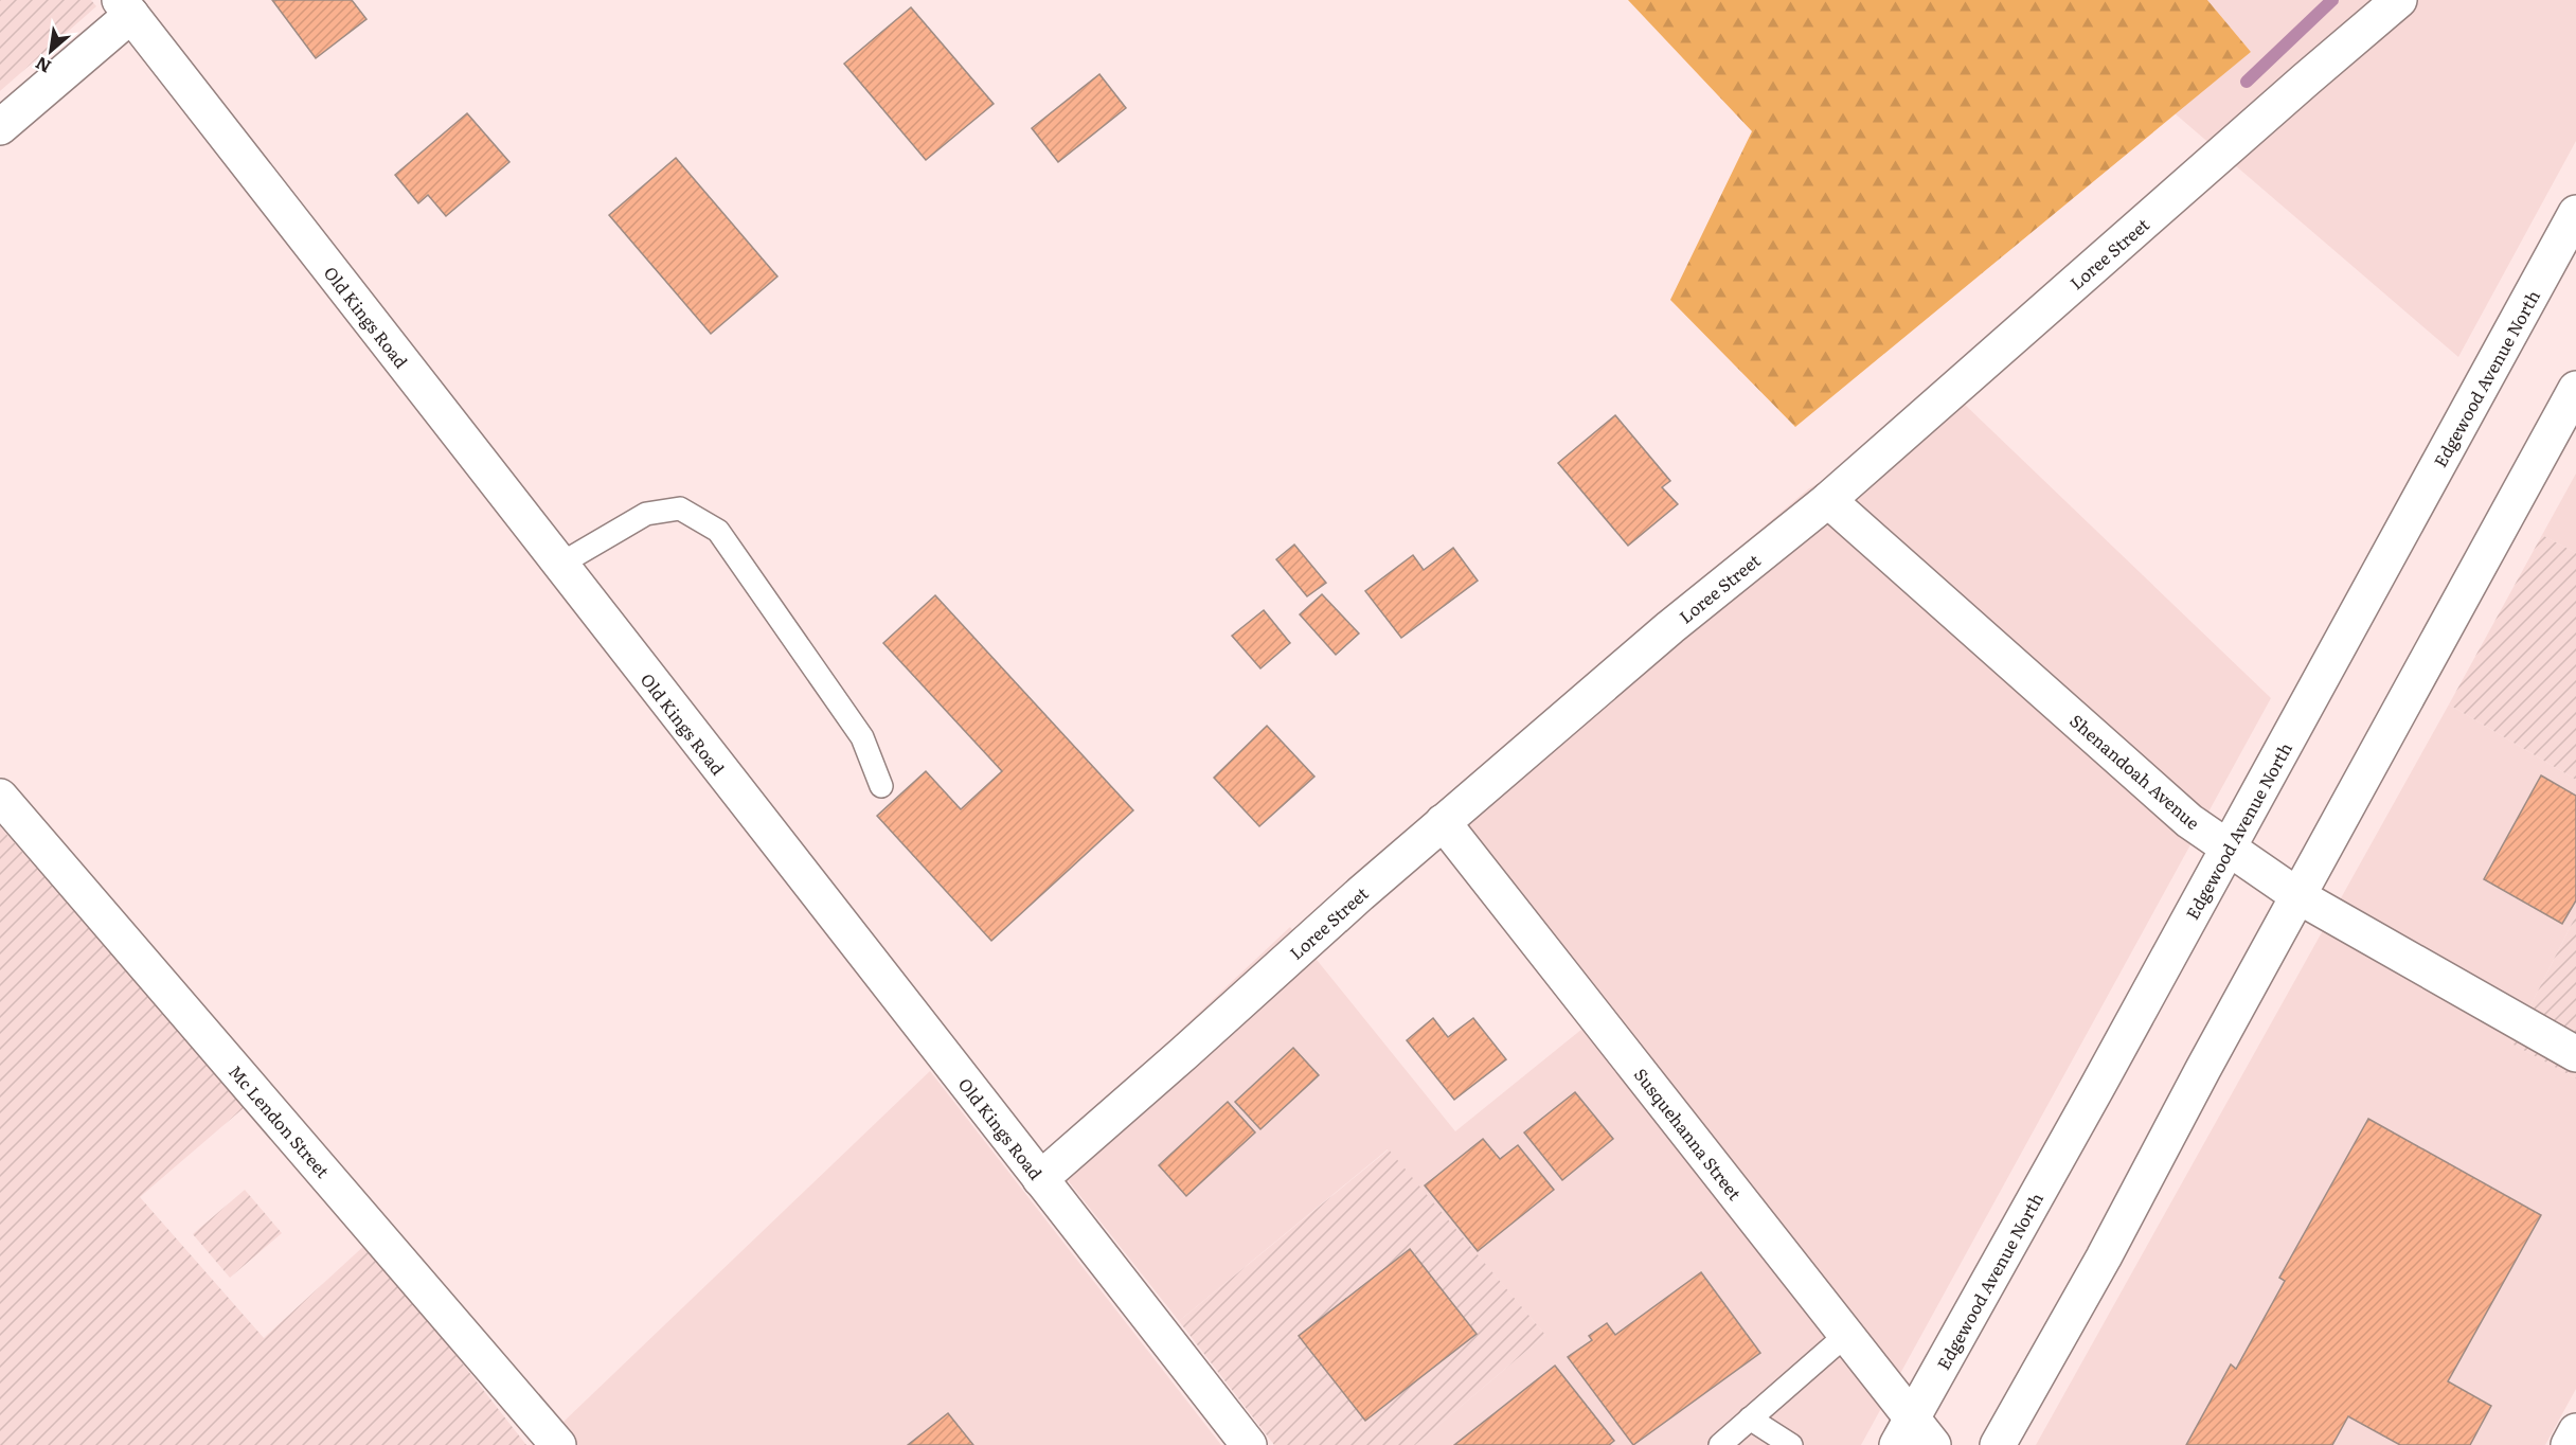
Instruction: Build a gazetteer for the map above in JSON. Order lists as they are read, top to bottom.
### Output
{
  "streets": {
    "street": [
      "Loree Street",
      "Old Kings Road",
      "Edgewood Avenue North",
      "Shenandoah Avenue",
      "Mc Lendon Street",
      "Susquehanna Street"
    ]
  },
  "crossings": [
    ["Loree Street", "Old Kings Road"],
    ["Loree Street", "Shenandoah Avenue"],
    ["Loree Street", "Susquehanna Street"],
    ["Edgewood Avenue North", "Shenandoah Avenue"],
    ["Edgewood Avenue North", "Susquehanna Street"]
  ],
  "north": "bottom left"
}
